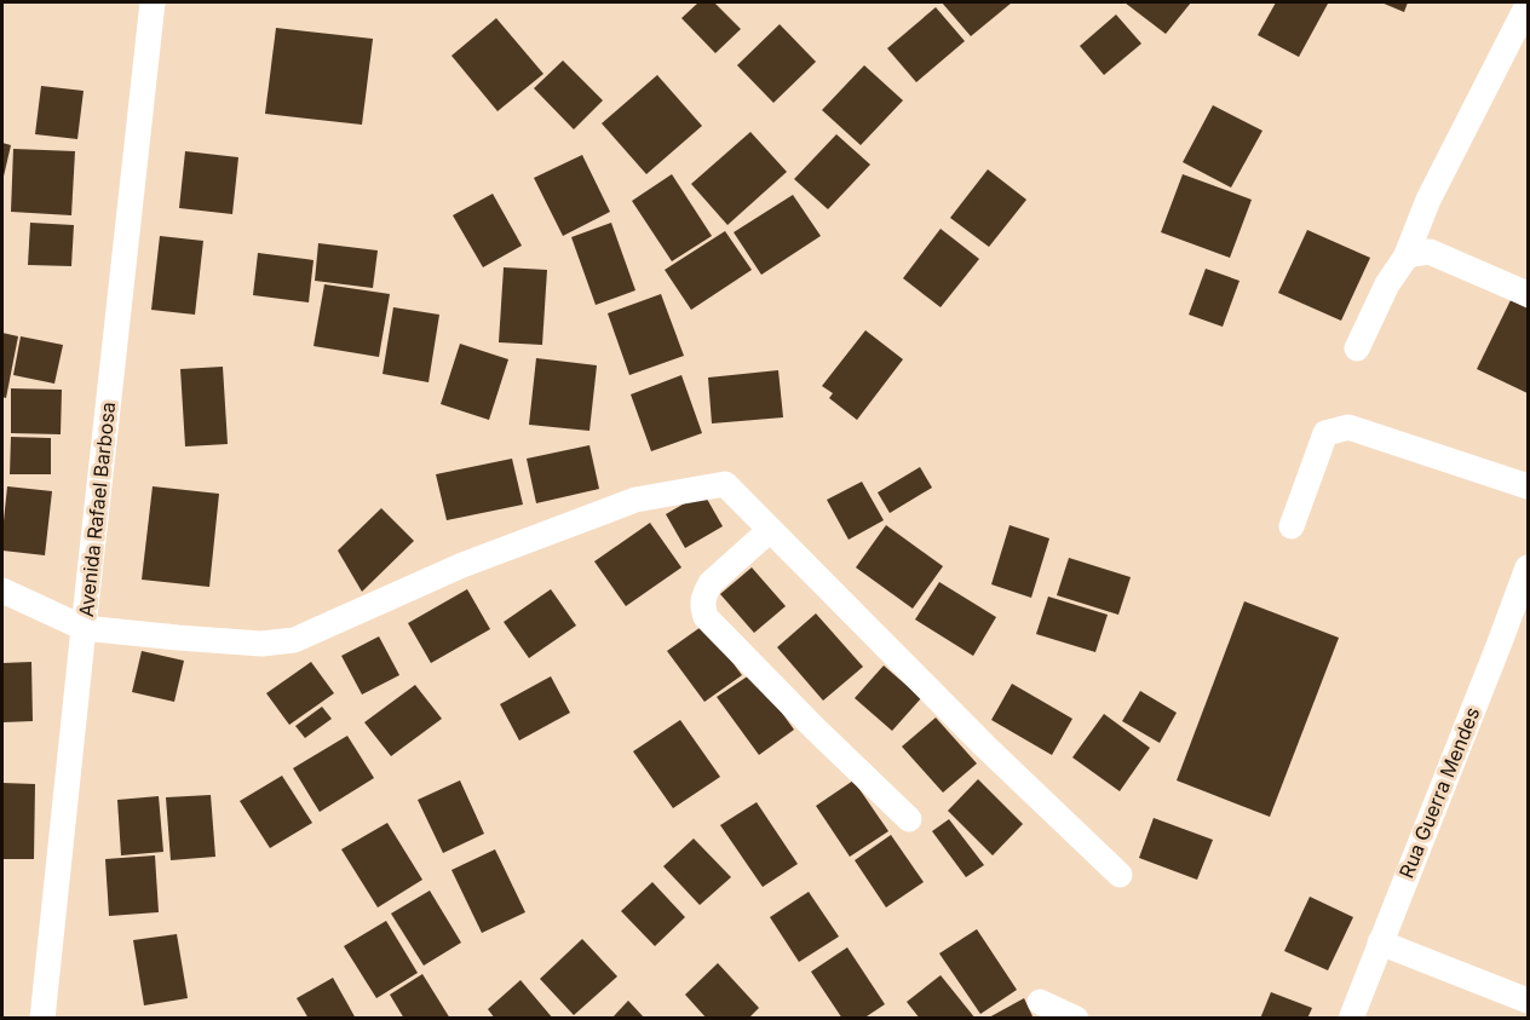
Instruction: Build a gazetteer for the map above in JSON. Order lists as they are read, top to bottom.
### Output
{
  "streets": {
    "street": ["Avenida Rafael Barbosa", "Rua Guerra Mendes"]
  }
}
